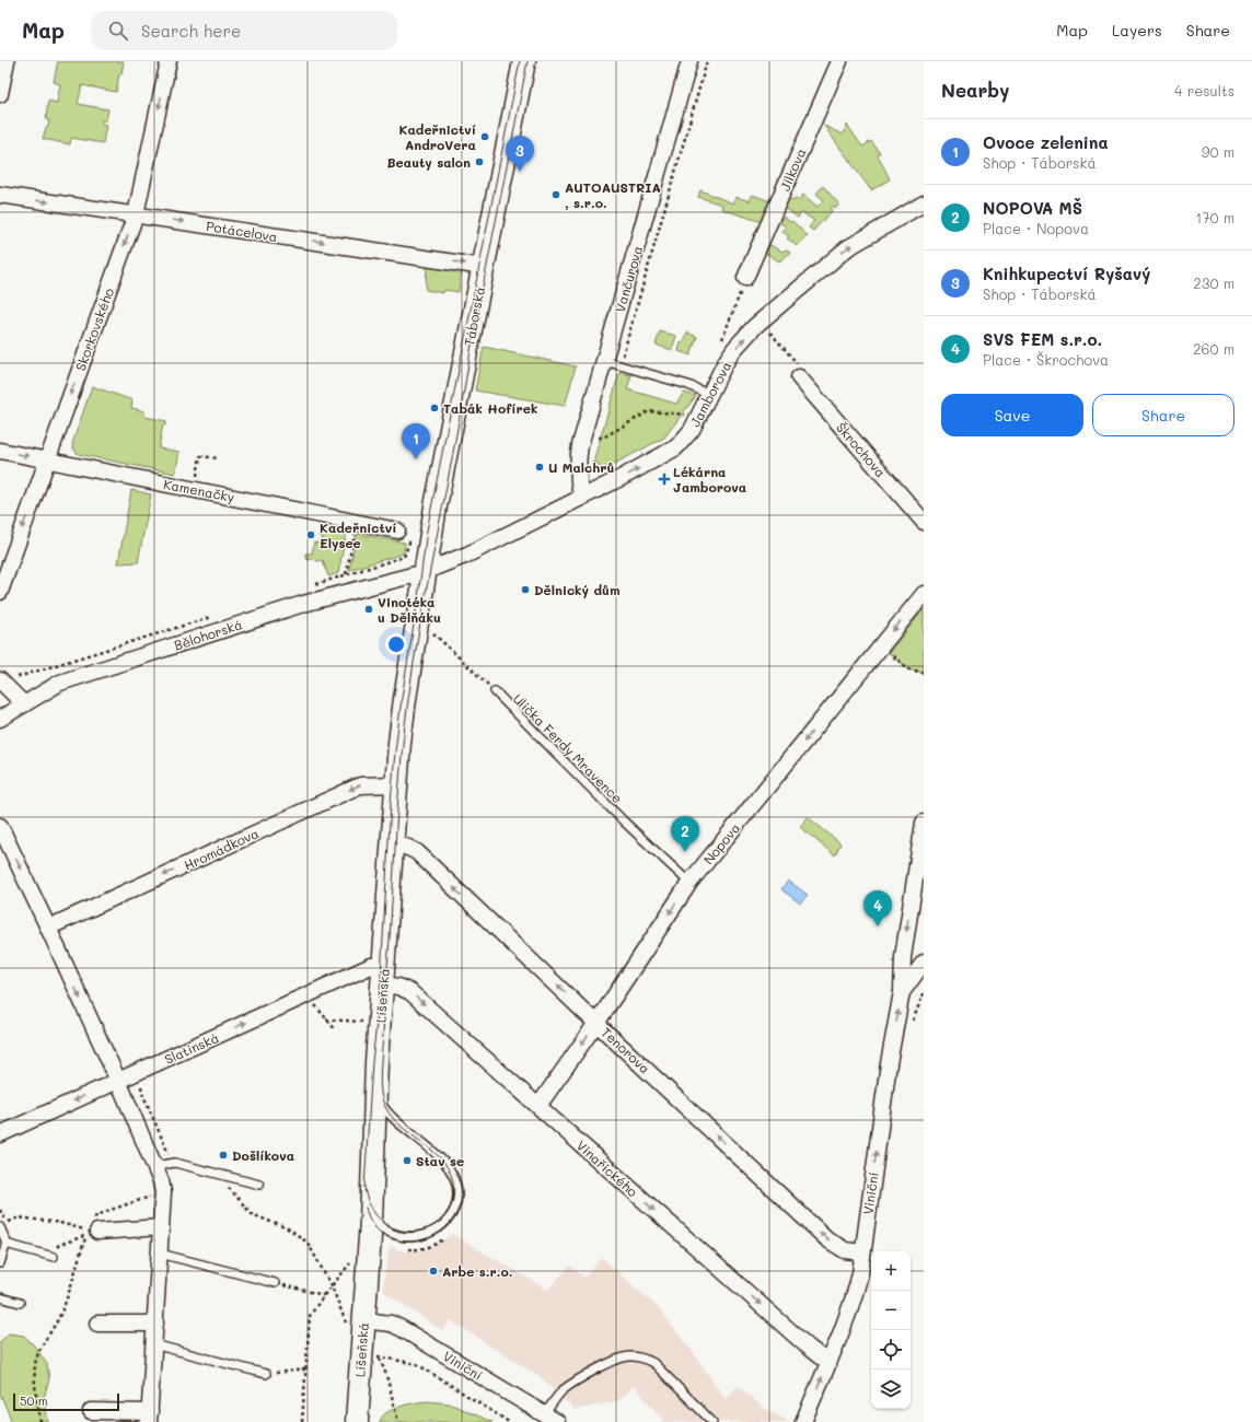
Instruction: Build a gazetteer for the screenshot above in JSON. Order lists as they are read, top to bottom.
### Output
{
  "streets": {
    "street": [
      "Jílkova",
      "Potácelova",
      "Vančurova",
      "Táborská",
      "Skorkovského",
      "Jamborova",
      "Škrochova",
      "Kamenačky",
      "Bělohorská",
      "Nopova",
      "Hromádkova",
      "Líšeňská",
      "Slatinská",
      "Tenorova",
      "Vinařického",
      "Viniční"
    ],
    "lane": ["Ulička Ferdy Mravence"]
  },
  "crossings": [
    ["Potácelova", "Táborská"],
    ["Potácelova", "Skorkovského"],
    ["Vančurova", "Jamborova"],
    ["Táborská", "Jamborova"],
    ["Táborská", "Bělohorská"],
    ["Táborská", "Líšeňská"],
    ["Skorkovského", "Kamenačky"],
    ["Jamborova", "Bělohorská"],
    ["Jamborova", "Líšeňská"],
    ["Bělohorská", "Líšeňská"],
    ["Ulička Ferdy Mravence", "Nopova"],
    ["Nopova", "Tenorova"],
    ["Nopova", "Vinařického"],
    ["Hromádkova", "Líšeňská"],
    ["Líšeňská", "Slatinská"],
    ["Líšeňská", "Tenorova"],
    ["Líšeňská", "Vinařického"],
    ["Líšeňská", "Viniční"],
    ["Slatinská", "Vinařického"],
    ["Tenorova", "Viniční"],
    ["Vinařického", "Viniční"]
  ],
  "one_way": [
    "Potácelova",
    "Skorkovského",
    "Jamborova",
    "Nopova",
    "Hromádkova",
    "Tenorova",
    "Vinařického",
    "Viniční"
  ],
  "places": {
    "other": [
      "Kadeřnictví AndroVera",
      "Beauty salon",
      "AUTOAUSTRIA , s.r.o.",
      "Tabák Hofírek",
      "U Malchrů",
      "Kadeřnictví Elysee",
      "Dělnický dům",
      "Vinotéka u Dělňáku",
      "Došlíkova",
      "Stav se",
      "Arbe s.r.o."
    ],
    "health": ["Lékárna Jamborova"]
  },
  "scale_bar": "50 m",
  "page": {
    "header": "Map",
    "search": "Search here",
    "nav": ["Map", "Layers", "Share"],
    "heading": ["Nearby", "4 results"],
    "list": [
      {
        "mark": "1",
        "name": "Ovoce zelenina",
        "note": "Shop · Táborská",
        "value": "90 m"
      },
      {
        "mark": "2",
        "name": "NOPOVA MŠ",
        "note": "Place · Nopova",
        "value": "170 m"
      },
      {
        "mark": "3",
        "name": "Knihkupectví Ryšavý",
        "note": "Shop · Táborská",
        "value": "230 m"
      },
      {
        "mark": "4",
        "name": "SVS FEM s.r.o.",
        "note": "Place · Škrochova",
        "value": "260 m"
      }
    ],
    "pins": [
      "3",
      "1",
      "2",
      "4"
    ],
    "buttons": ["Save", "Share"],
    "map_buttons": ["+", "−"],
    "scale": "50 m"
  }
}
